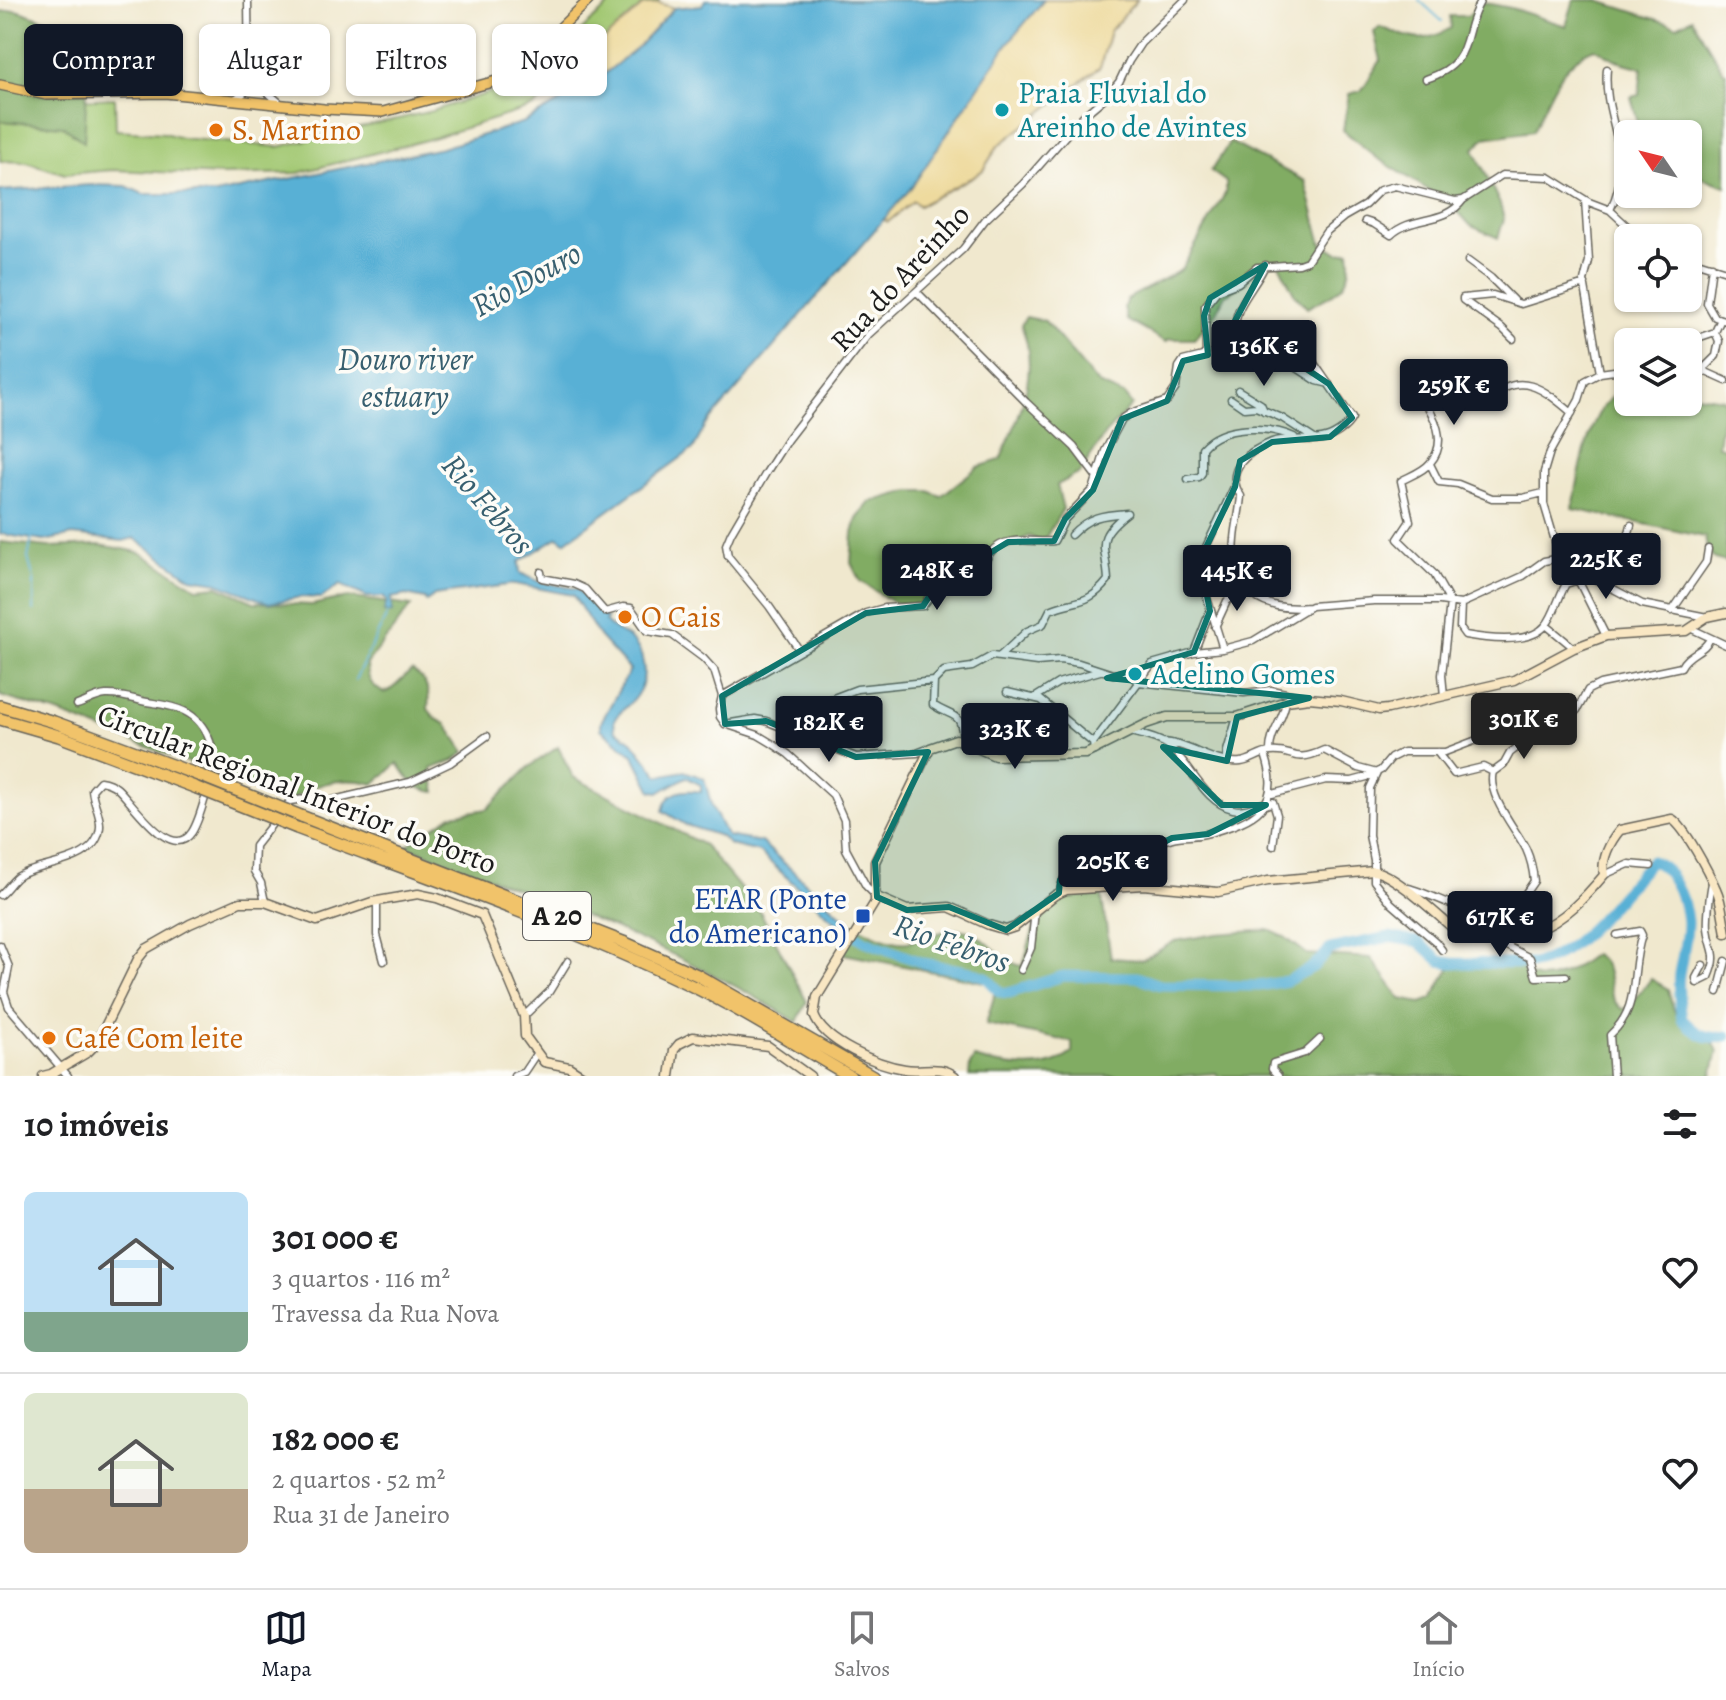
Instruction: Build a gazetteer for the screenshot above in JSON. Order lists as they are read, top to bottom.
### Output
{
  "streets": {
    "highway": ["Circular Regional Interior do Porto", "A 20"],
    "street": ["Rua do Areinho"]
  },
  "water": ["Rio Douro", "Douro river estuary", "Rio Febros"],
  "places": {
    "other": [
      "Praia Fluvial do Areinho de Avintes",
      "S. Martino",
      "O Cais",
      "Adelino Gomes",
      "Café Com leite"
    ],
    "transit": ["ETAR (Ponte do Americano)"]
  },
  "north": "top left",
  "page": {
    "chip": [
      "Comprar",
      "Alugar",
      "Filtros",
      "Novo"
    ],
    "price": [
      "136K €",
      "259K €",
      "225K €",
      "248K €",
      "445K €",
      "301K €",
      "182K €",
      "323K €",
      "205K €",
      "617K €"
    ],
    "heading": "10 imóveis",
    "list": [
      {
        "name": "301 000 €",
        "note": "3 quartos · 116 m² · Travessa da Rua Nova"
      },
      {
        "name": "182 000 €",
        "note": "2 quartos · 52 m² · Rua 31 de Janeiro"
      }
    ],
    "tabs": ["Mapa", "Salvos", "Início"]
  }
}
